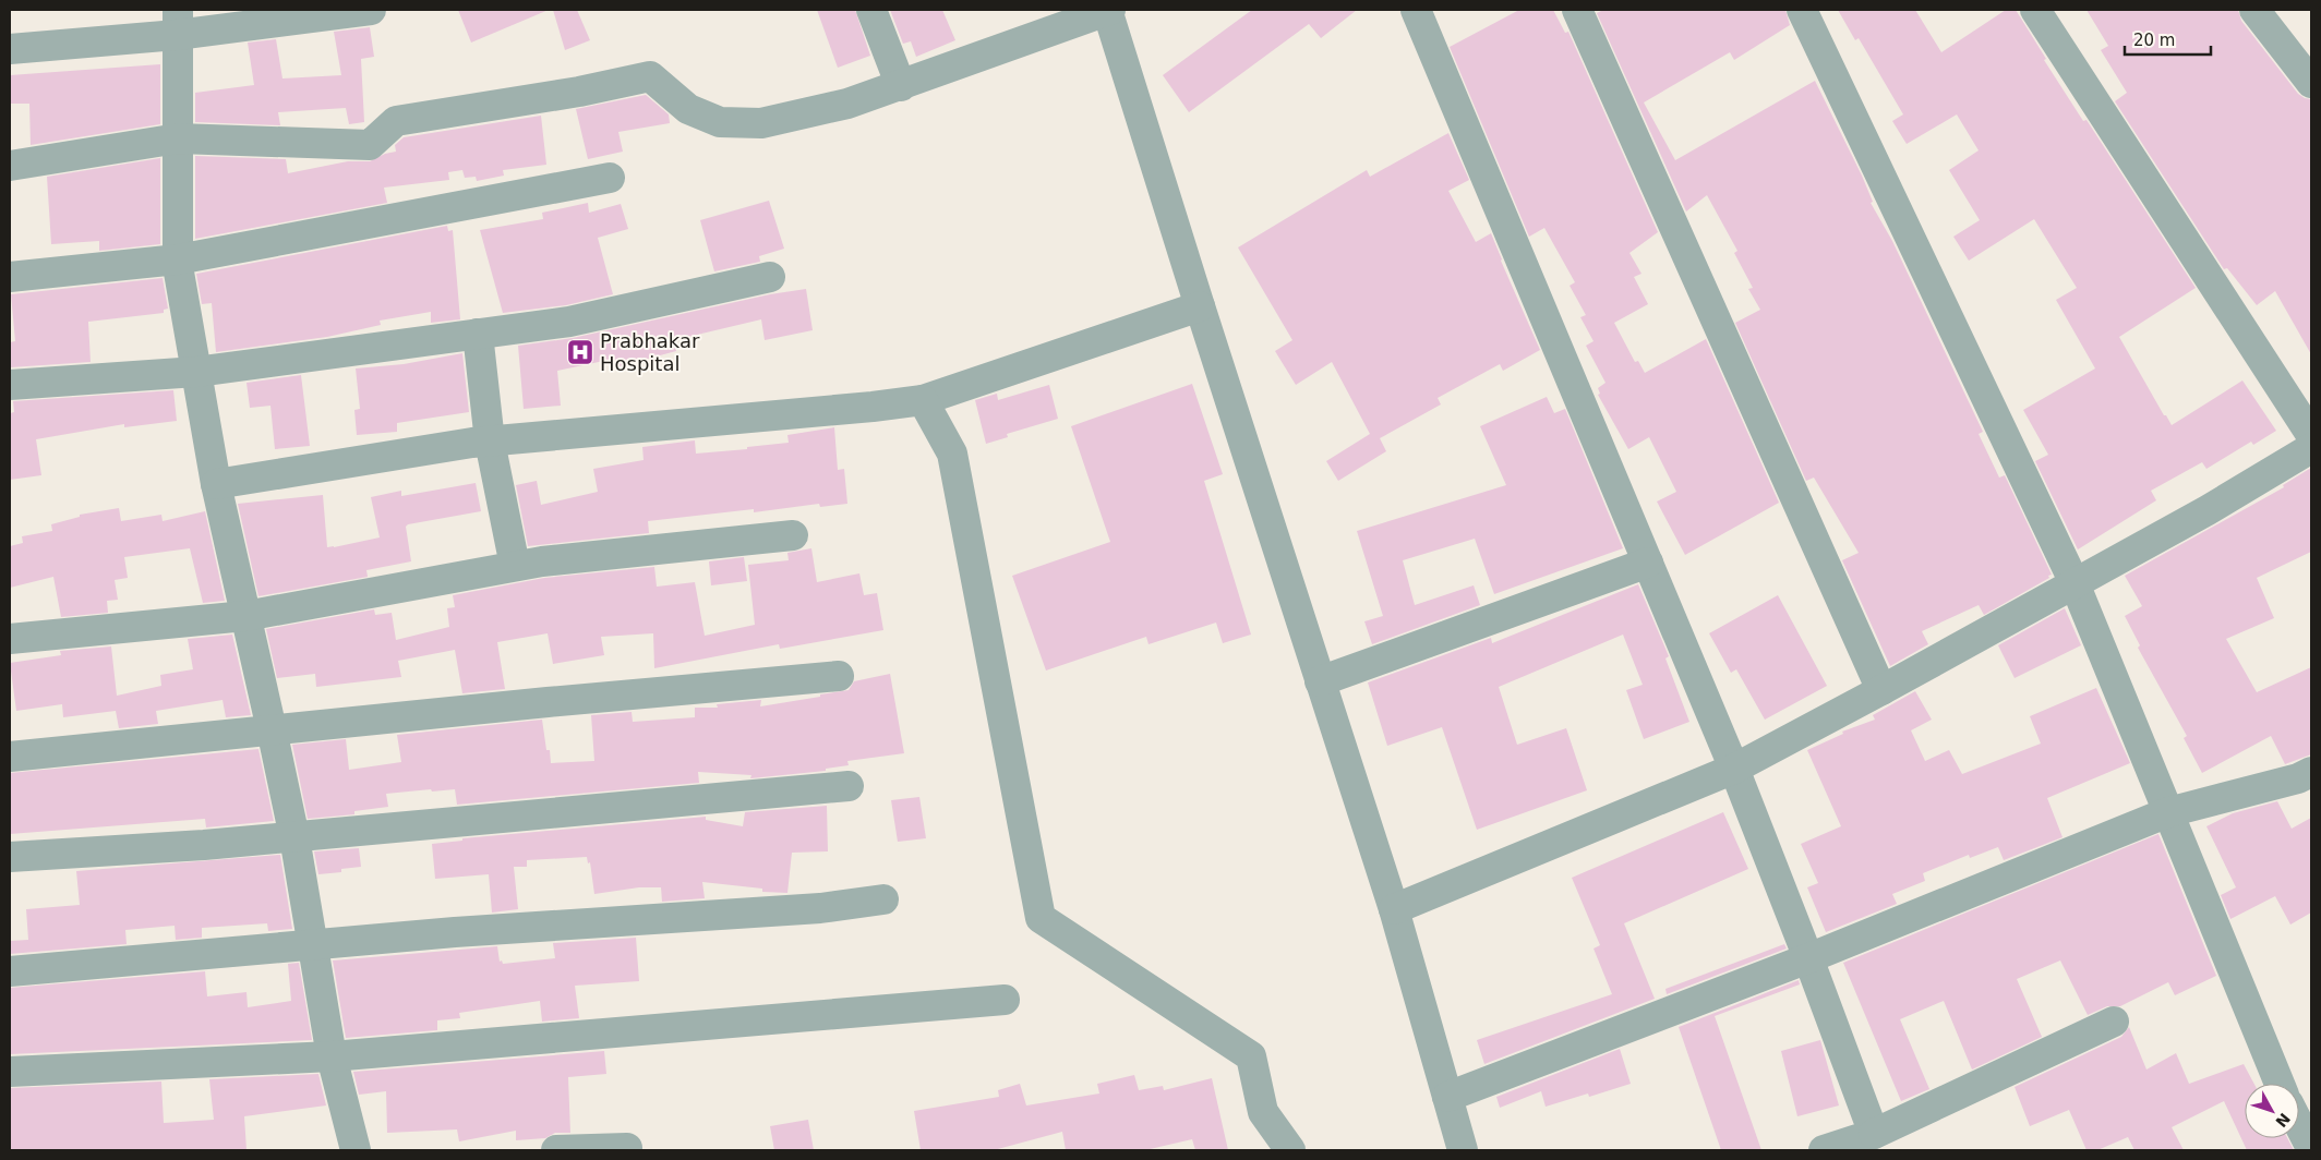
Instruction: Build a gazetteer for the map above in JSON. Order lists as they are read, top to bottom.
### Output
{
  "places": {
    "hospital": ["Prabhakar Hospital"]
  },
  "scale_bar": "20 m",
  "north": "bottom right"
}
